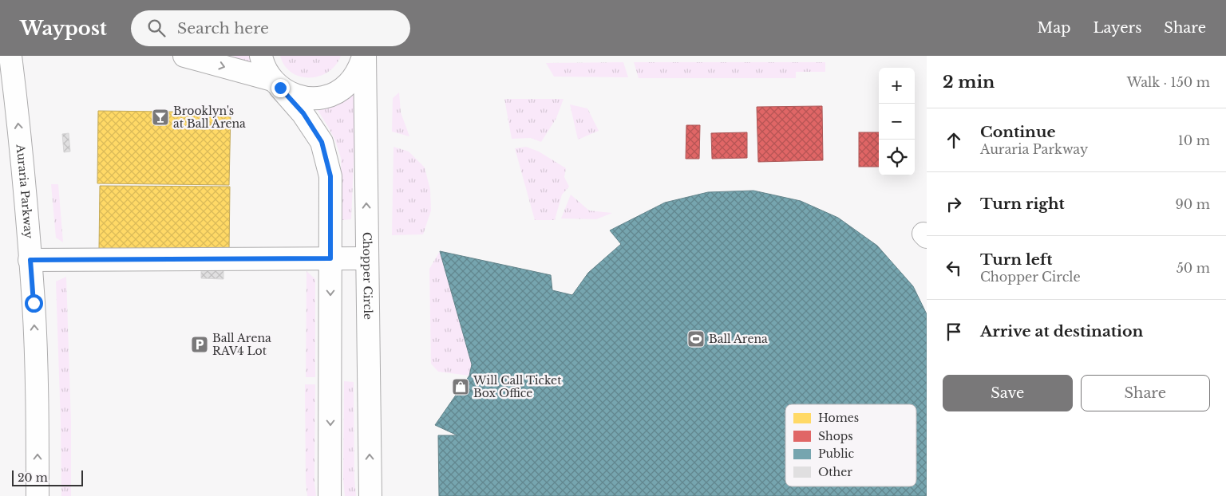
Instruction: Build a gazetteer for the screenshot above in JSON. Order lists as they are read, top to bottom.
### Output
{
  "streets": {
    "street": ["Auraria Parkway", "Chopper Circle"]
  },
  "one_way": ["Auraria Parkway"],
  "places": {
    "bar": ["Brooklyn's at Ball Arena"],
    "sports": ["Ball Arena"],
    "parking": ["Ball Arena RAV4 Lot"],
    "shop": ["Will Call Ticket Box Office"]
  },
  "legend": [
    "Homes",
    "Shops",
    "Public",
    "Other"
  ],
  "scale_bar": "20 m",
  "page": {
    "header": "Waypost",
    "search": "Search here",
    "nav": ["Map", "Layers", "Share"],
    "heading": ["2 min", "Walk · 150 m"],
    "map_buttons": ["+", "−"],
    "list": [
      ["Continue", "Auraria Parkway", "10 m"],
      ["Turn right", "90 m"],
      ["Turn left", "Chopper Circle", "50 m"],
      "Arrive at destination"
    ],
    "buttons": ["Save", "Share"],
    "scale": "20 m"
  }
}
